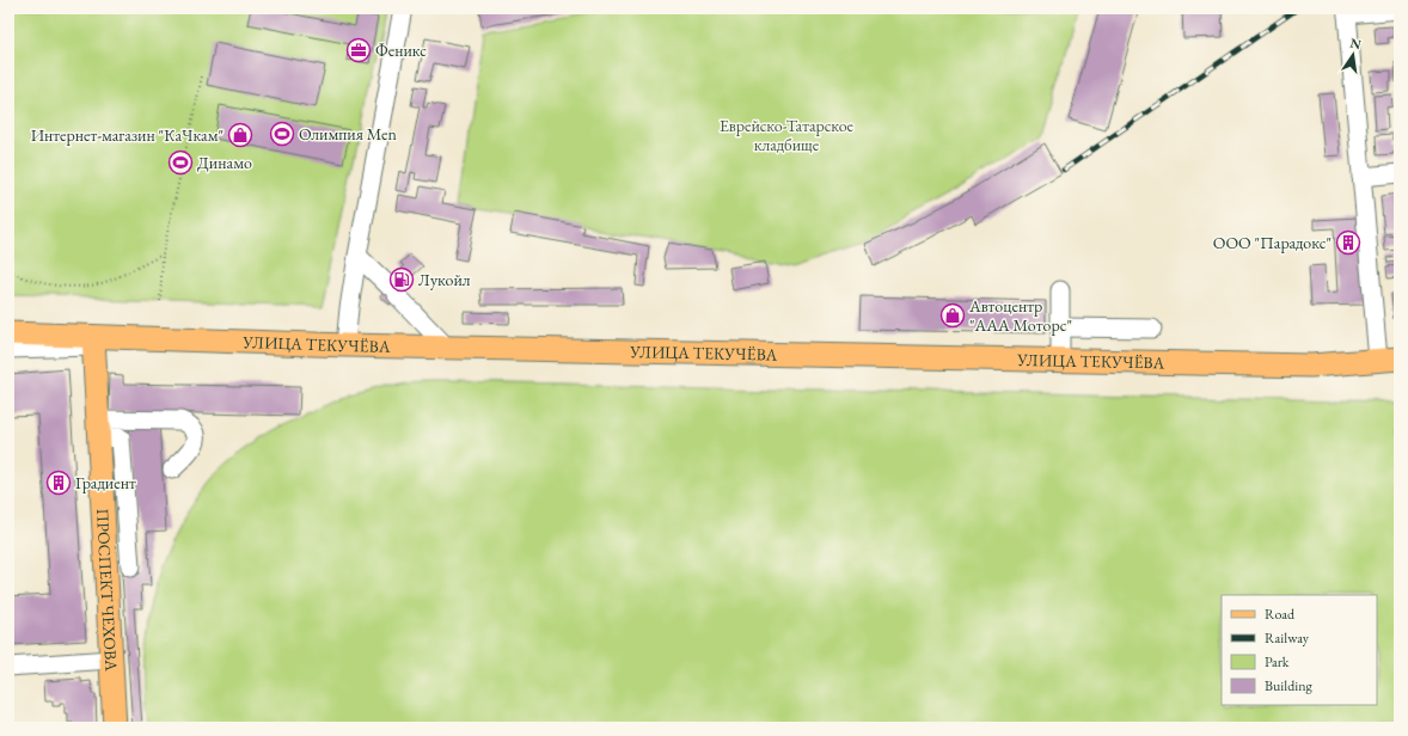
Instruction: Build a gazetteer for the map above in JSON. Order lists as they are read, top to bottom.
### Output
{
  "streets": {
    "main road": ["УЛИЦА ТЕКУЧЁВА", "ПРОСПЕКТ ЧЕХОВА"]
  },
  "crossings": [
    ["УЛИЦА ТЕКУЧЁВА", "ПРОСПЕКТ ЧЕХОВА"]
  ],
  "parks": ["Еврейско-Татарское кладбище"],
  "places": {
    "office": ["Феникс"],
    "sports": ["Олимпия Men", "Динамо"],
    "shop": ["Интернет-магазин \"КаЧкам\"", "Автоцентр \"ААА Моторс\""],
    "building": ["ООО \"Парадокс\"", "Градиент"],
    "fuel station": ["Лукойл"]
  },
  "legend": [
    "Road",
    "Railway",
    "Park",
    "Building"
  ],
  "north": "top"
}
